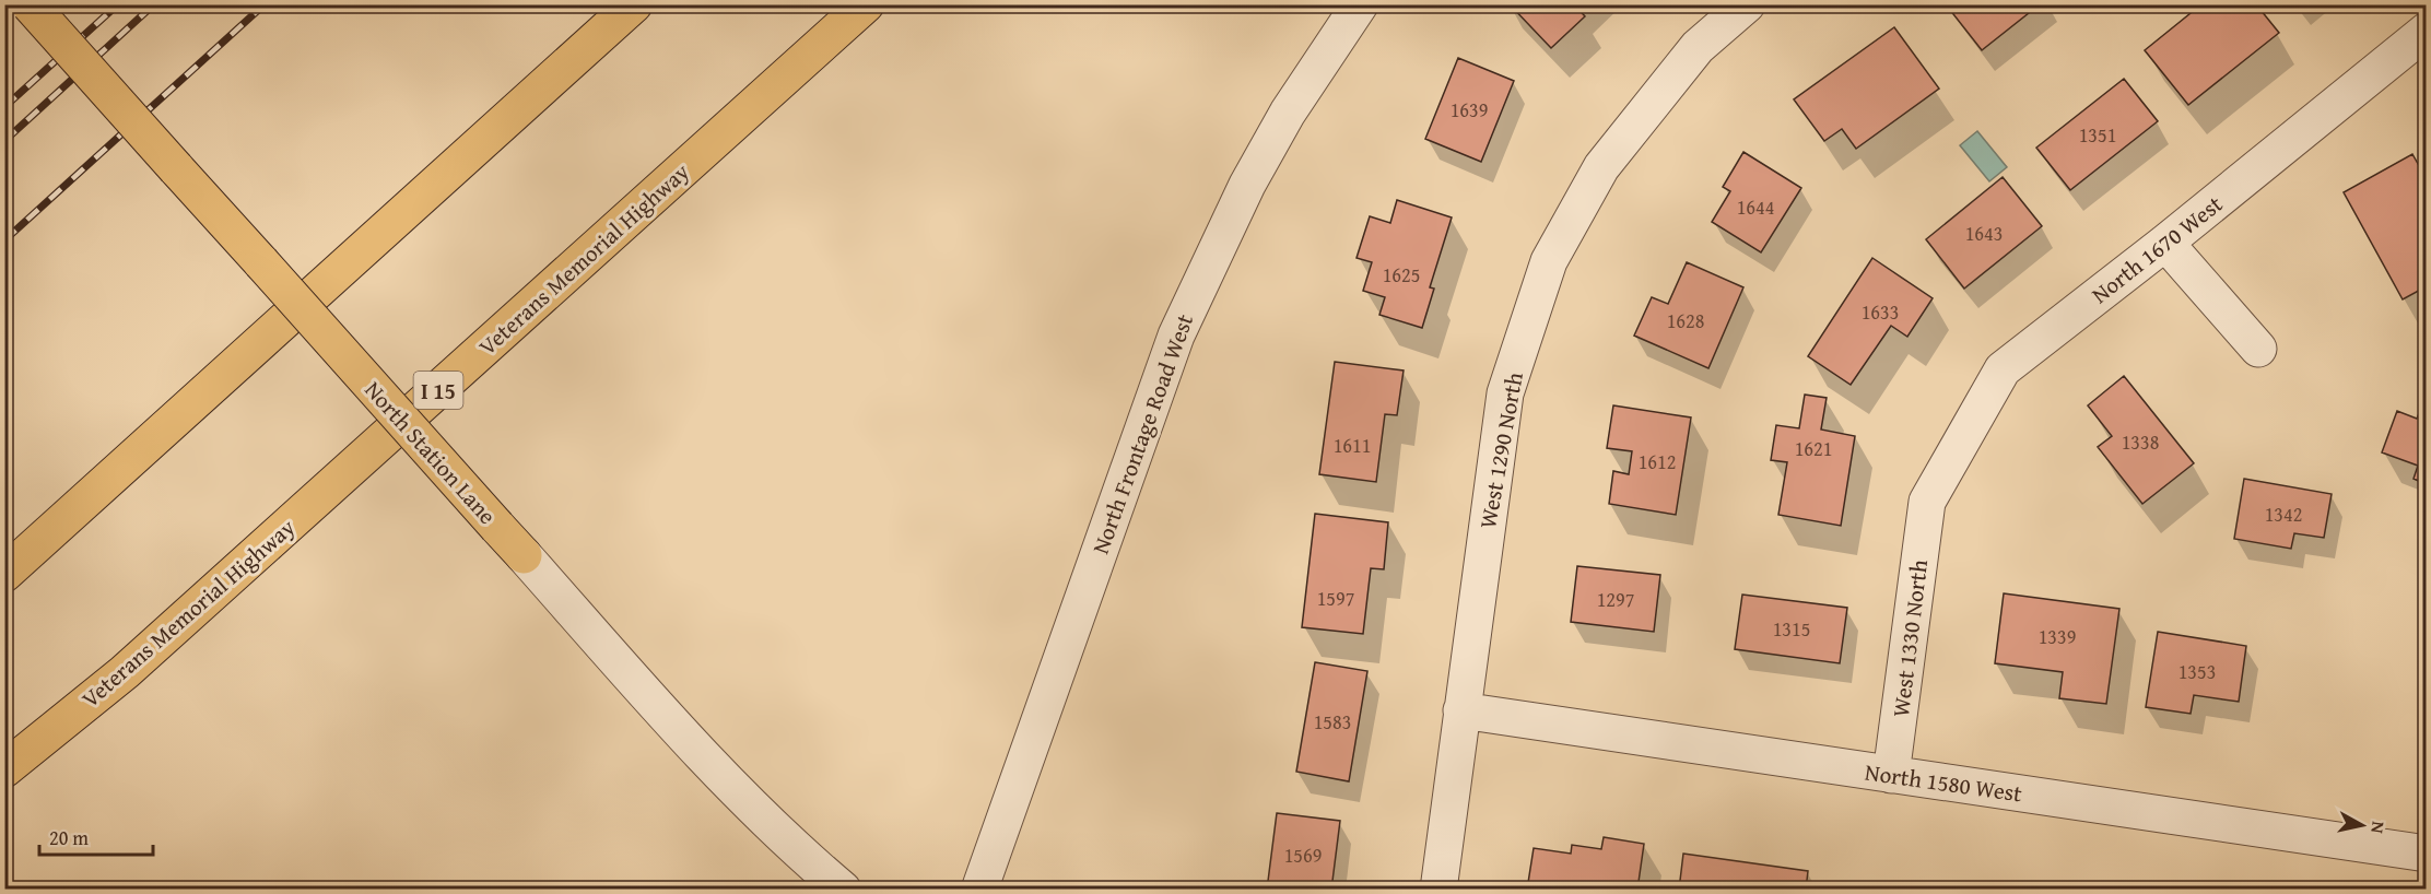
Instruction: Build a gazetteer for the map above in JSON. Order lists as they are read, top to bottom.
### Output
{
  "streets": {
    "main road": ["Veterans Memorial Highway", "I 15", "North Station Lane"],
    "street": [
      "North 1670 West",
      "North Frontage Road West",
      "West 1290 North",
      "West 1330 North",
      "North 1580 West"
    ]
  },
  "crossings": [
    ["North 1670 West", "West 1330 North"],
    ["West 1290 North", "North 1580 West"],
    ["West 1330 North", "North 1580 West"]
  ],
  "house_numbers": [
    "1639",
    "1351",
    "1644",
    "1643",
    "1625",
    "1633",
    "1628",
    "1338",
    "1611",
    "1621",
    "1612",
    "1342",
    "1597",
    "1297",
    "1315",
    "1339",
    "1353",
    "1583",
    "1569"
  ],
  "scale_bar": "20 m",
  "north": "right"
}
